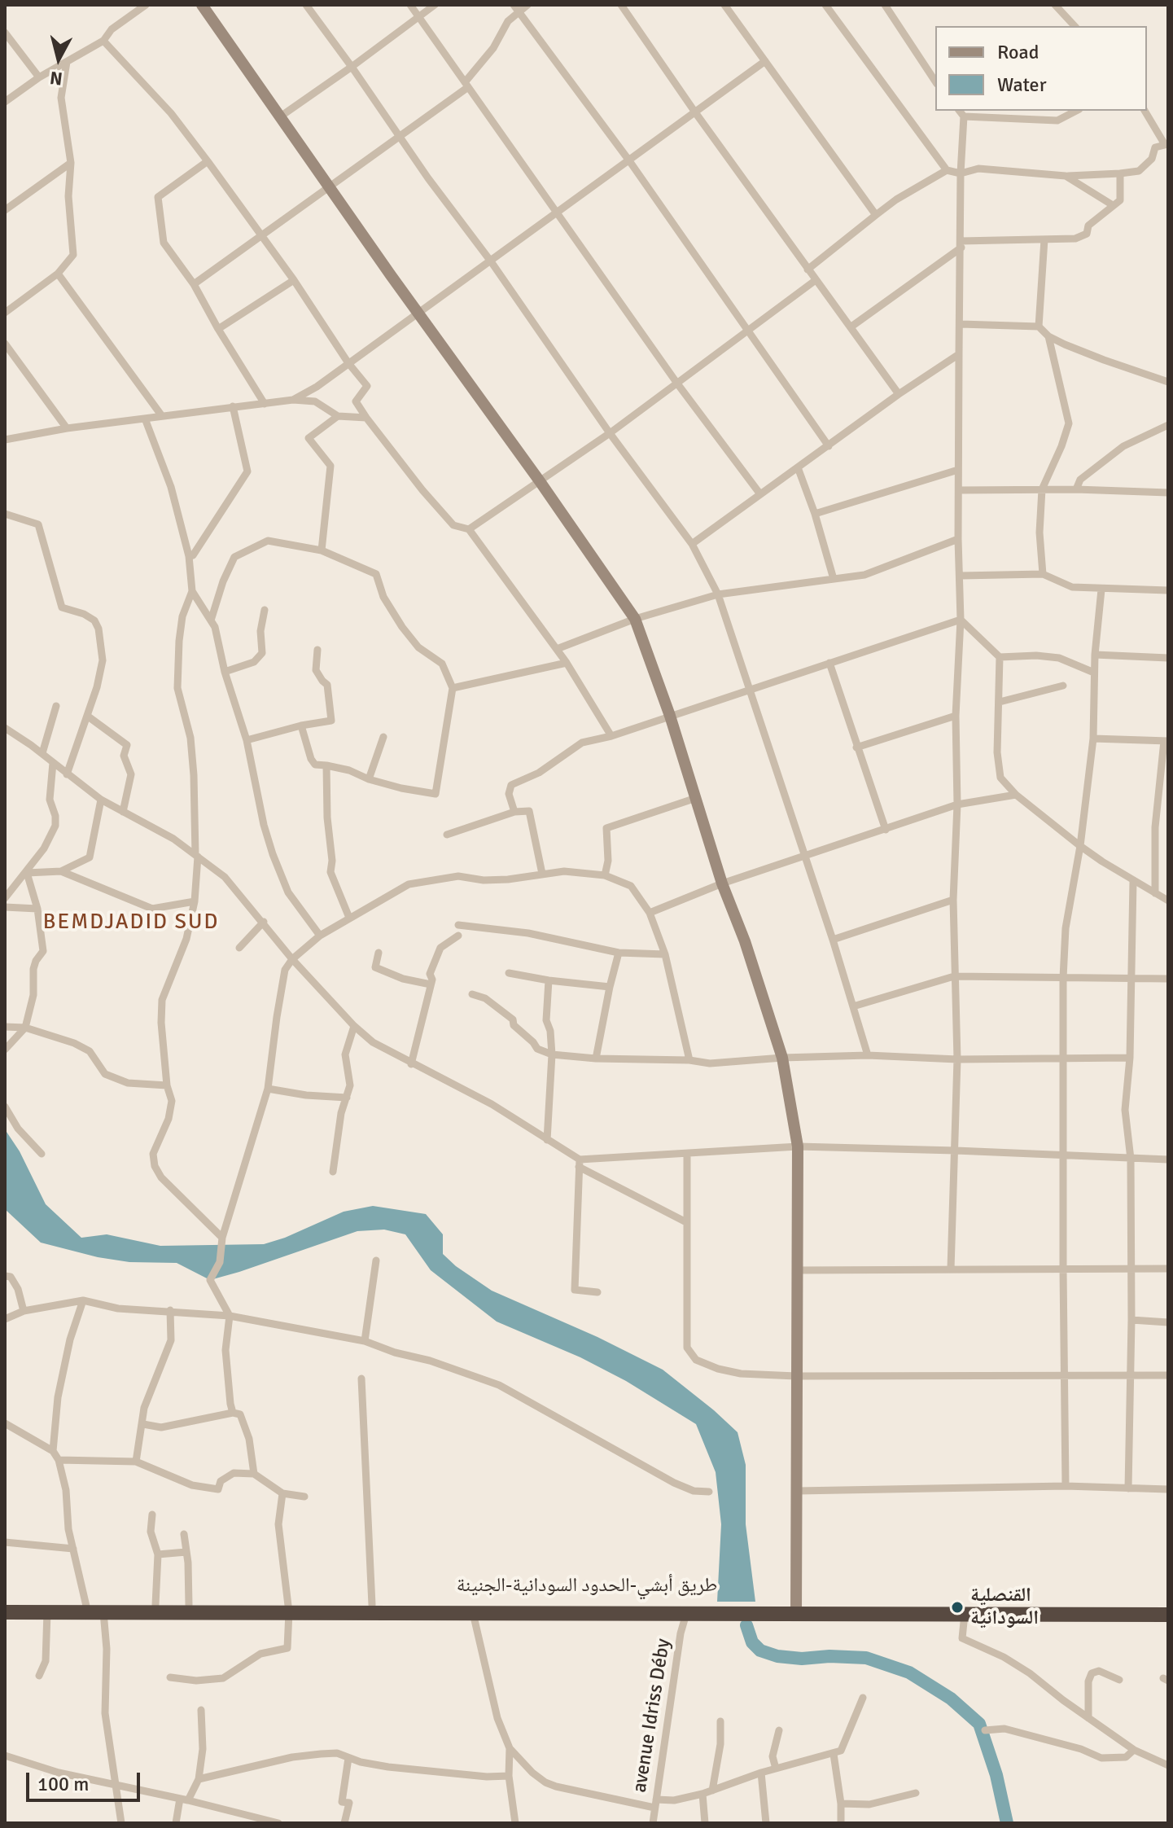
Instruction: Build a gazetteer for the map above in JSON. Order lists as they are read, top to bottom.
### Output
{
  "streets": {
    "highway": ["طريق أبشي-الحدود السودانية-الجنينة"],
    "street": ["avenue Idriss Déby"]
  },
  "crossings": [
    ["طريق أبشي-الحدود السودانية-الجنينة", "avenue Idriss Déby"]
  ],
  "districts": ["BEMDJADID SUD"],
  "places": ["القنصلية السودانية"],
  "legend": ["Road", "Water"],
  "scale_bar": "100 m",
  "north": "bottom"
}
